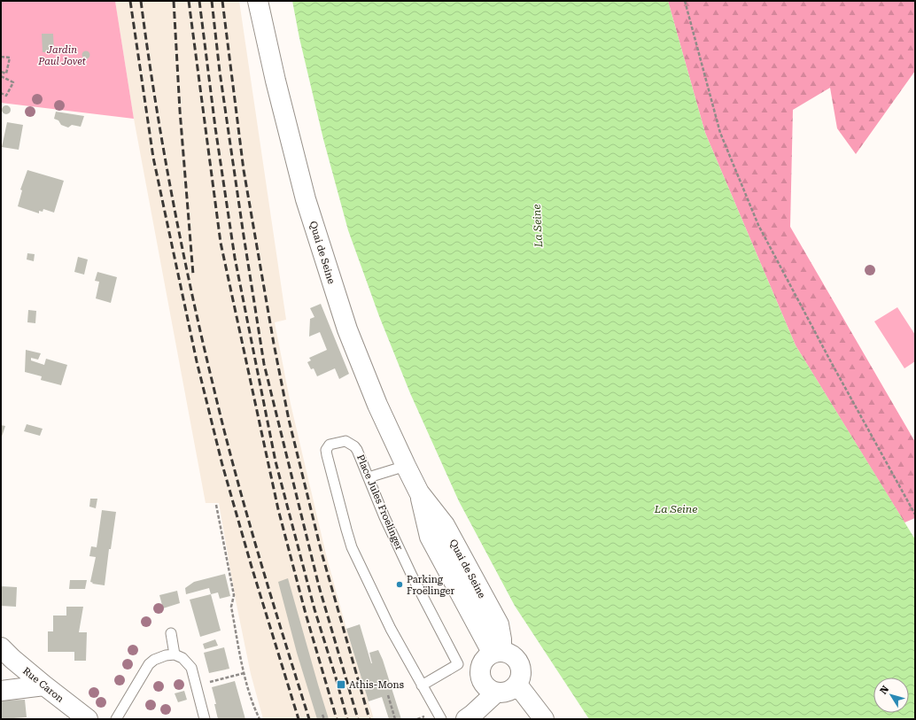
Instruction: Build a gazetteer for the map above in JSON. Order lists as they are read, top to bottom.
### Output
{
  "streets": {
    "main road": ["Quai de Seine", "Rue Caron"],
    "lane": ["Place Jules Froelinger"]
  },
  "water": ["La Seine"],
  "parks": ["Jardin Paul Jovet"],
  "places": {
    "other": ["Parking Froëlinger"],
    "transit": ["Athis-Mons"]
  },
  "north": "top left"
}
